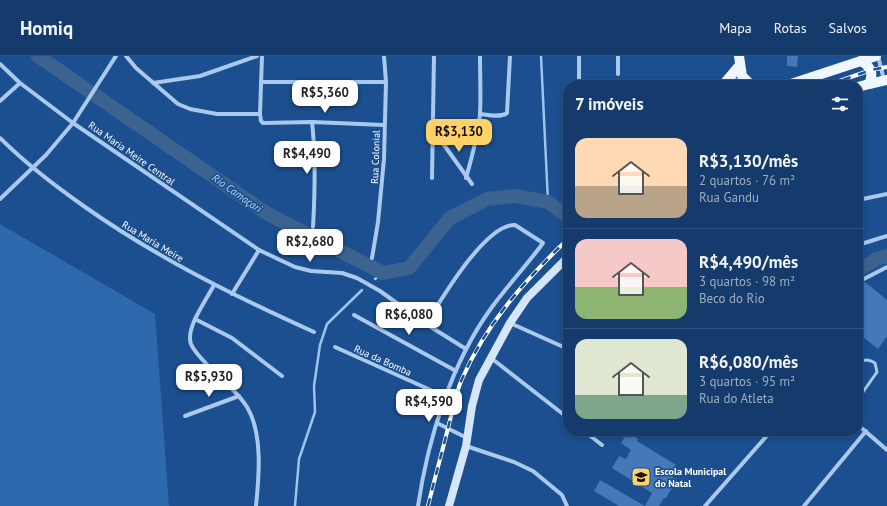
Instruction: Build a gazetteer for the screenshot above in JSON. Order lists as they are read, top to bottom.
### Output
{
  "streets": {
    "street": [
      "Rua Maria Meire Central",
      "Rua Colonial",
      "Rua Maria Meire",
      "Rua da Bomba"
    ]
  },
  "water": ["Rio Camaçari"],
  "places": {
    "school or university": ["Escola Municipal do Natal"]
  },
  "page": {
    "header": "Homiq",
    "nav": ["Mapa", "Rotas", "Salvos"],
    "price": [
      "R$5,360",
      "R$3,130",
      "R$4,490",
      "R$2,680",
      "R$6,080",
      "R$5,930",
      "R$4,590"
    ],
    "heading": "7 imóveis",
    "list": [
      {
        "name": "R$3,130/mês",
        "note": "2 quartos · 76 m² · Rua Gandu"
      },
      {
        "name": "R$4,490/mês",
        "note": "3 quartos · 98 m² · Beco do Rio"
      },
      {
        "name": "R$6,080/mês",
        "note": "3 quartos · 95 m² · Rua do Atleta"
      }
    ]
  }
}
